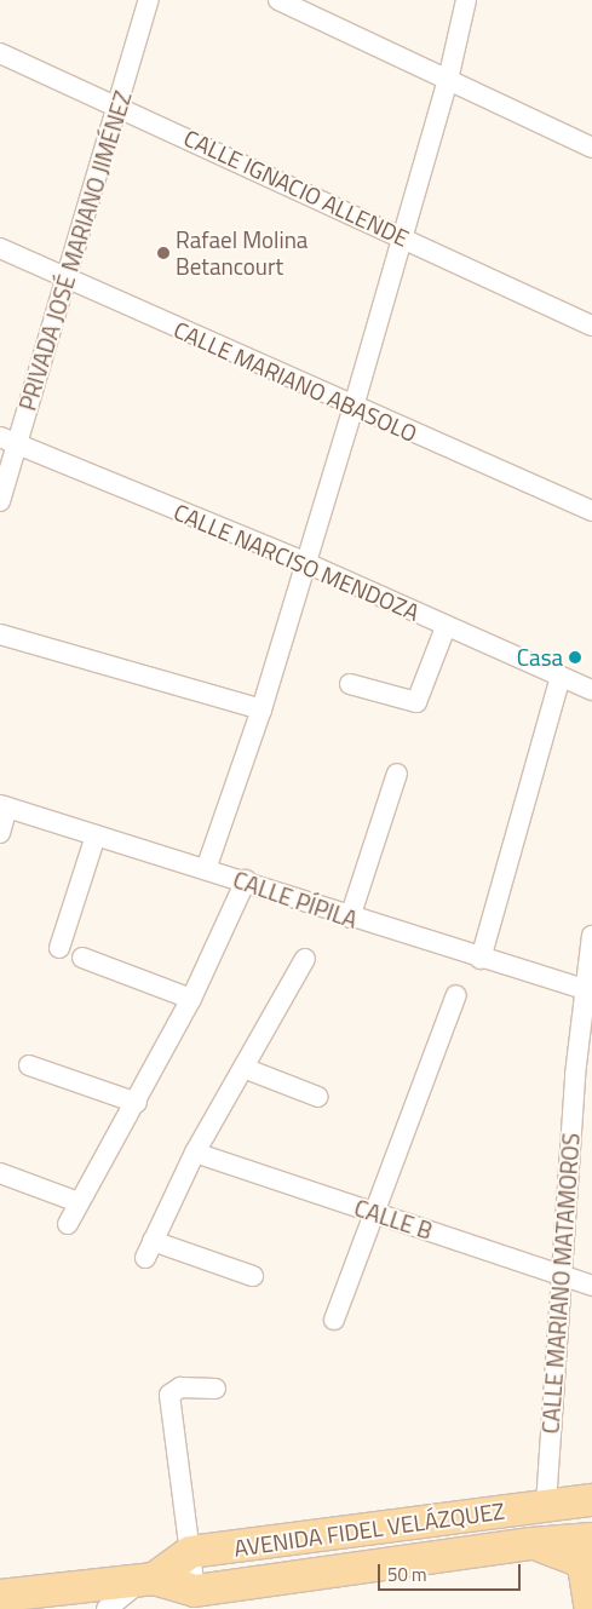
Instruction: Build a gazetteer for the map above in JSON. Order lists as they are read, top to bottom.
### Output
{
  "streets": {
    "main road": ["AVENIDA FIDEL VELÁZQUEZ"],
    "street": [
      "CALLE IGNACIO ALLENDE",
      "PRIVADA JOSÉ MARIANO JIMÉNEZ",
      "CALLE MARIANO ABASOLO",
      "CALLE NARCISO MENDOZA",
      "CALLE PÍPILA",
      "CALLE B",
      "CALLE MARIANO MATAMOROS"
    ]
  },
  "crossings": [
    ["CALLE IGNACIO ALLENDE", "PRIVADA JOSÉ MARIANO JIMÉNEZ"],
    ["PRIVADA JOSÉ MARIANO JIMÉNEZ", "CALLE MARIANO ABASOLO"],
    ["PRIVADA JOSÉ MARIANO JIMÉNEZ", "CALLE NARCISO MENDOZA"],
    ["CALLE PÍPILA", "CALLE MARIANO MATAMOROS"],
    ["CALLE B", "CALLE MARIANO MATAMOROS"],
    ["CALLE MARIANO MATAMOROS", "AVENIDA FIDEL VELÁZQUEZ"]
  ],
  "places": ["Rafael Molina Betancourt", "Casa"],
  "scale_bar": "50 m"
}
